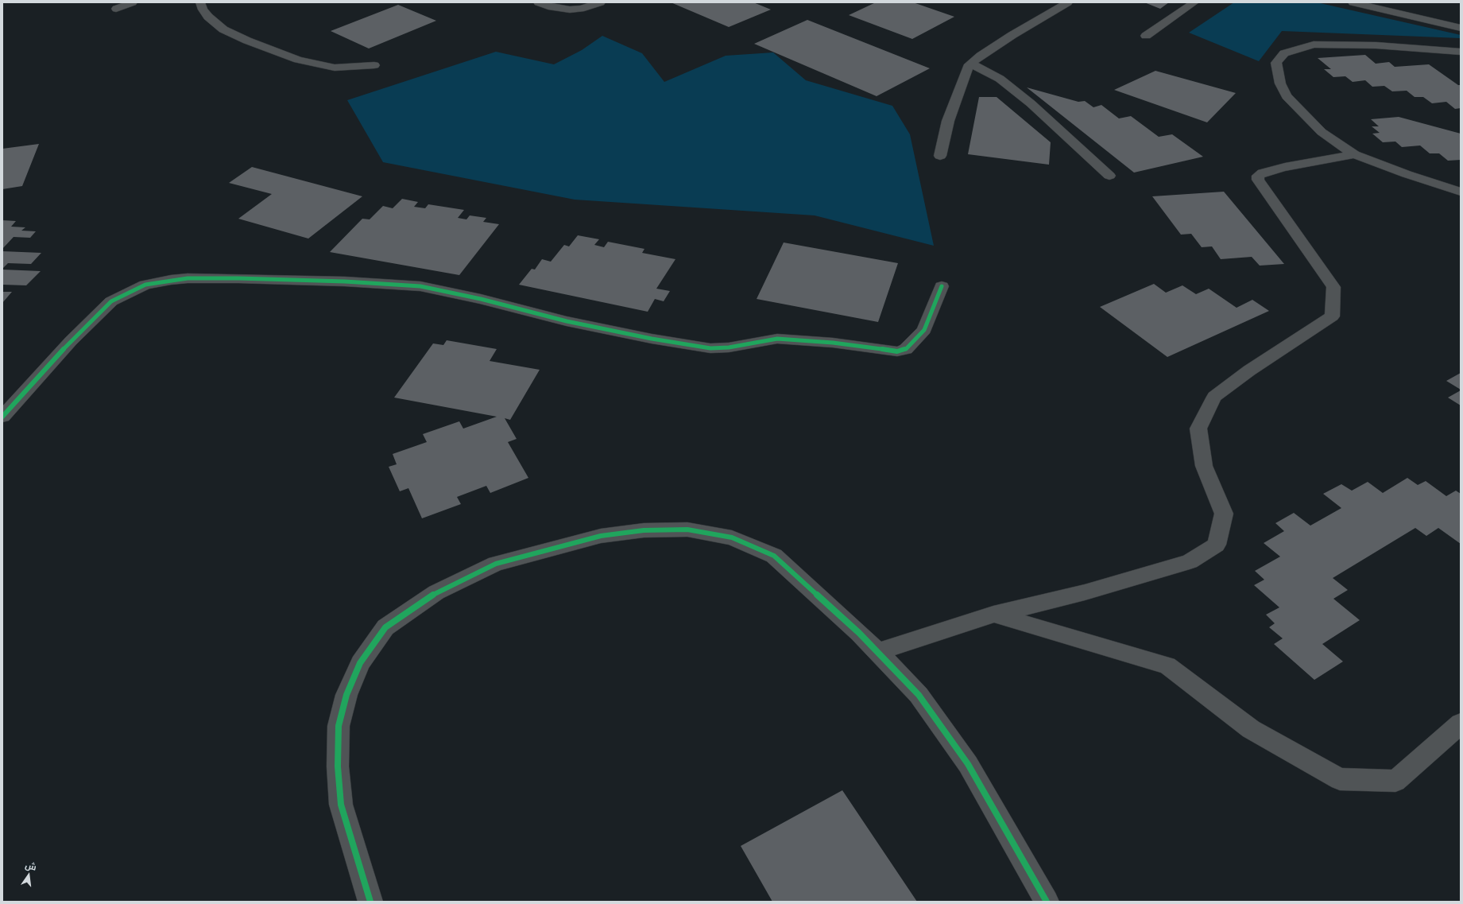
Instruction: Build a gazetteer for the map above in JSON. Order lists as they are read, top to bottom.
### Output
{
  "north": "top"
}
